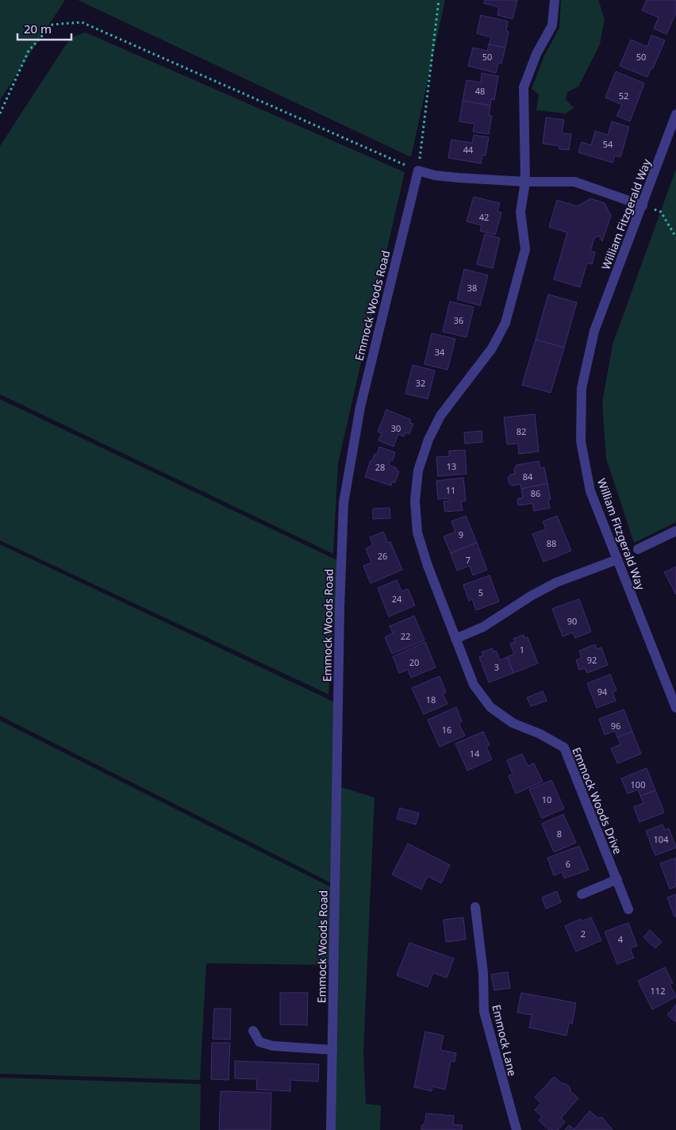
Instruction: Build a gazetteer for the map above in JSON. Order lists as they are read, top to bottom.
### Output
{
  "streets": {
    "street": [
      "William Fitzgerald Way",
      "Emmock Woods Road",
      "Emmock Woods Drive",
      "Emmock Lane"
    ]
  },
  "house_numbers": [
    "50",
    "50",
    "48",
    "52",
    "54",
    "44",
    "42",
    "38",
    "36",
    "34",
    "32",
    "30",
    "82",
    "13",
    "28",
    "84",
    "11",
    "86",
    "9",
    "88",
    "26",
    "7",
    "5",
    "24",
    "90",
    "22",
    "1",
    "92",
    "20",
    "3",
    "94",
    "18",
    "96",
    "16",
    "14",
    "100",
    "10",
    "8",
    "104",
    "6",
    "2",
    "4",
    "112"
  ],
  "scale_bar": "20 m"
}
